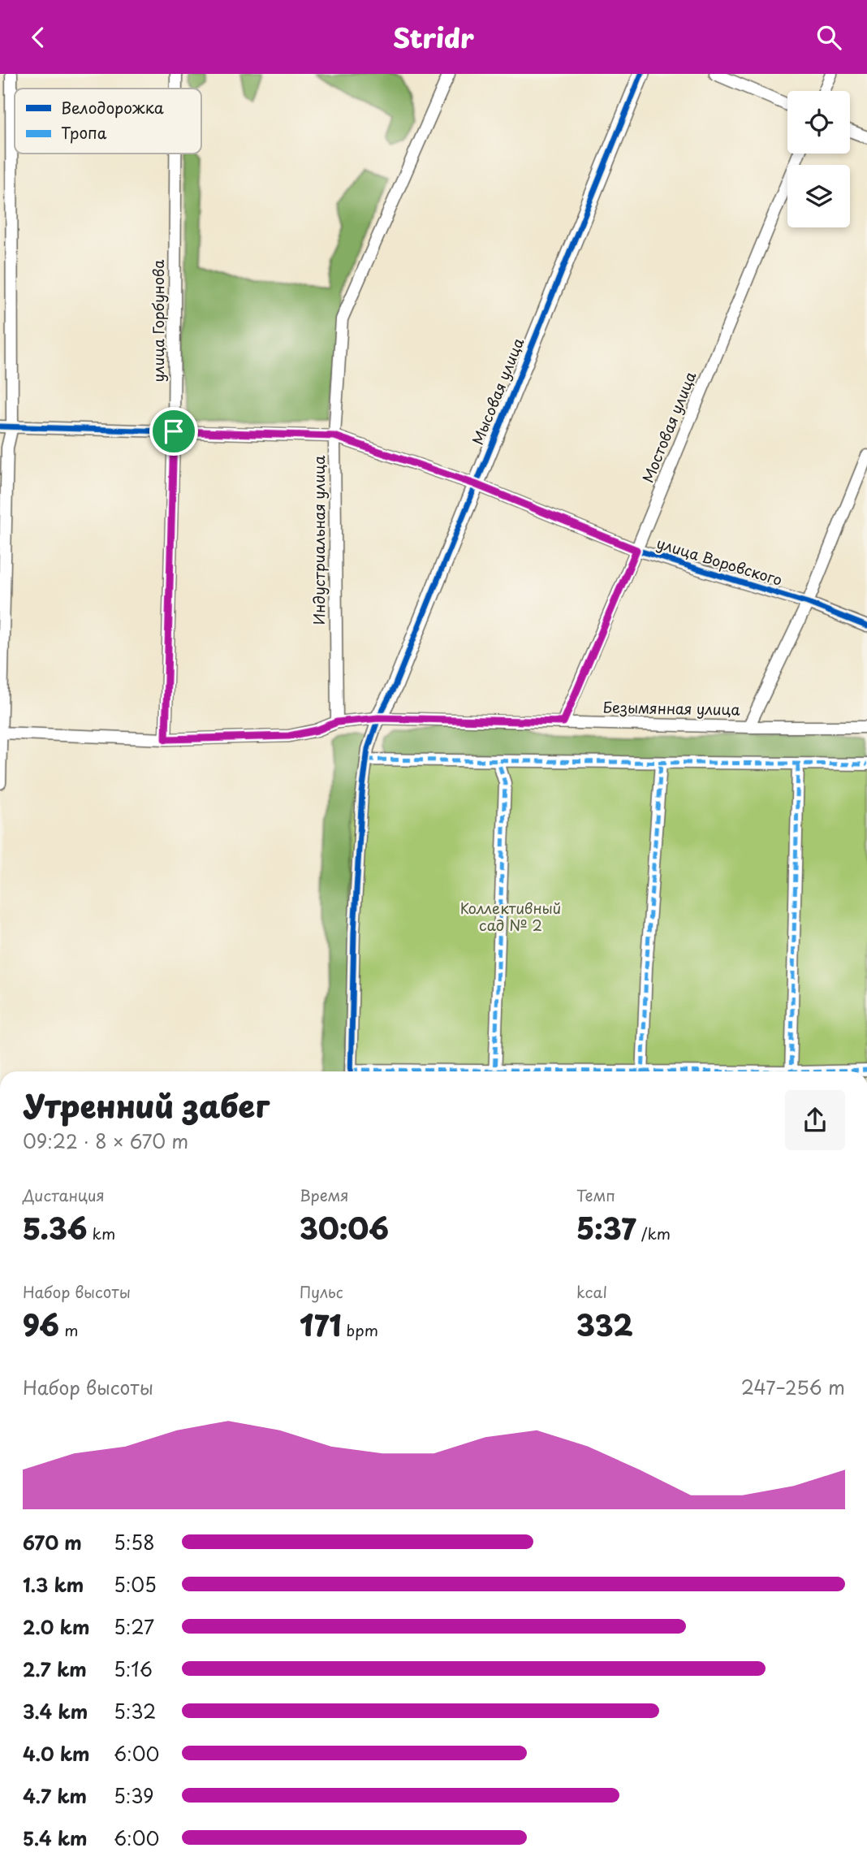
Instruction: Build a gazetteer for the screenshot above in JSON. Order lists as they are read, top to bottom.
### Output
{
  "streets": {
    "street": [
      "улица Горбунова",
      "Мысовая улица",
      "Мостовая улица",
      "Индустриальная улица",
      "улица Воровского",
      "Безымянная улица"
    ]
  },
  "crossings": [
    ["улица Горбунова", "улица Воровского"],
    ["улица Горбунова", "Безымянная улица"],
    ["Мысовая улица", "улица Воровского"],
    ["Мысовая улица", "Безымянная улица"],
    ["Мостовая улица", "улица Воровского"],
    ["Мостовая улица", "Безымянная улица"],
    ["Индустриальная улица", "улица Воровского"],
    ["Индустриальная улица", "Безымянная улица"]
  ],
  "parks": ["Коллективный сад № 2"],
  "legend": ["Велодорожка", "Тропа"],
  "page": {
    "header": "Stridr",
    "heading": ["Утренний забег", "09:22 · 8 × 670 m"],
    "stats": [
      ["Дистанция", "5.36 km"],
      ["Время", "30:06"],
      ["Темп", "5:37 /km"],
      ["Набор высоты", "96 m"],
      ["Пульс", "171 bpm"],
      ["kcal", "332"]
    ],
    "chart": ["Набор высоты", "247–256 m"],
    "list": [
      {
        "name": "670 m",
        "note": "5:58"
      },
      {
        "name": "1.3 km",
        "note": "5:05"
      },
      {
        "name": "2.0 km",
        "note": "5:27"
      },
      {
        "name": "2.7 km",
        "note": "5:16"
      },
      {
        "name": "3.4 km",
        "note": "5:32"
      },
      {
        "name": "4.0 km",
        "note": "6:00"
      },
      {
        "name": "4.7 km",
        "note": "5:39"
      },
      {
        "name": "5.4 km",
        "note": "6:00"
      }
    ]
  }
}
